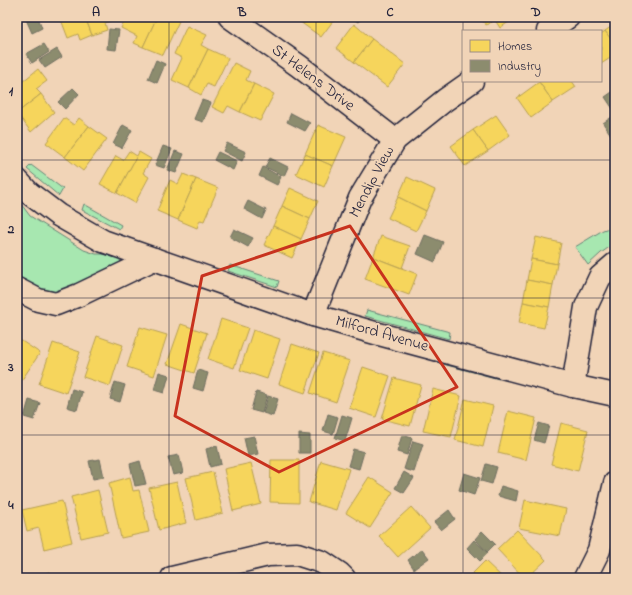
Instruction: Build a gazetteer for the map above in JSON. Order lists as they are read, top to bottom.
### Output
{
  "streets": {
    "street": ["St Helens Drive", "Mendip View", "Milford Avenue"]
  },
  "crossings": [
    ["St Helens Drive", "Mendip View"],
    ["Mendip View", "Milford Avenue"]
  ],
  "legend": ["Homes", "Industry"],
  "grid": {
    "columns": [
      "A",
      "B",
      "C",
      "D"
    ],
    "rows": [
      "1",
      "2",
      "3",
      "4"
    ]
  }
}
